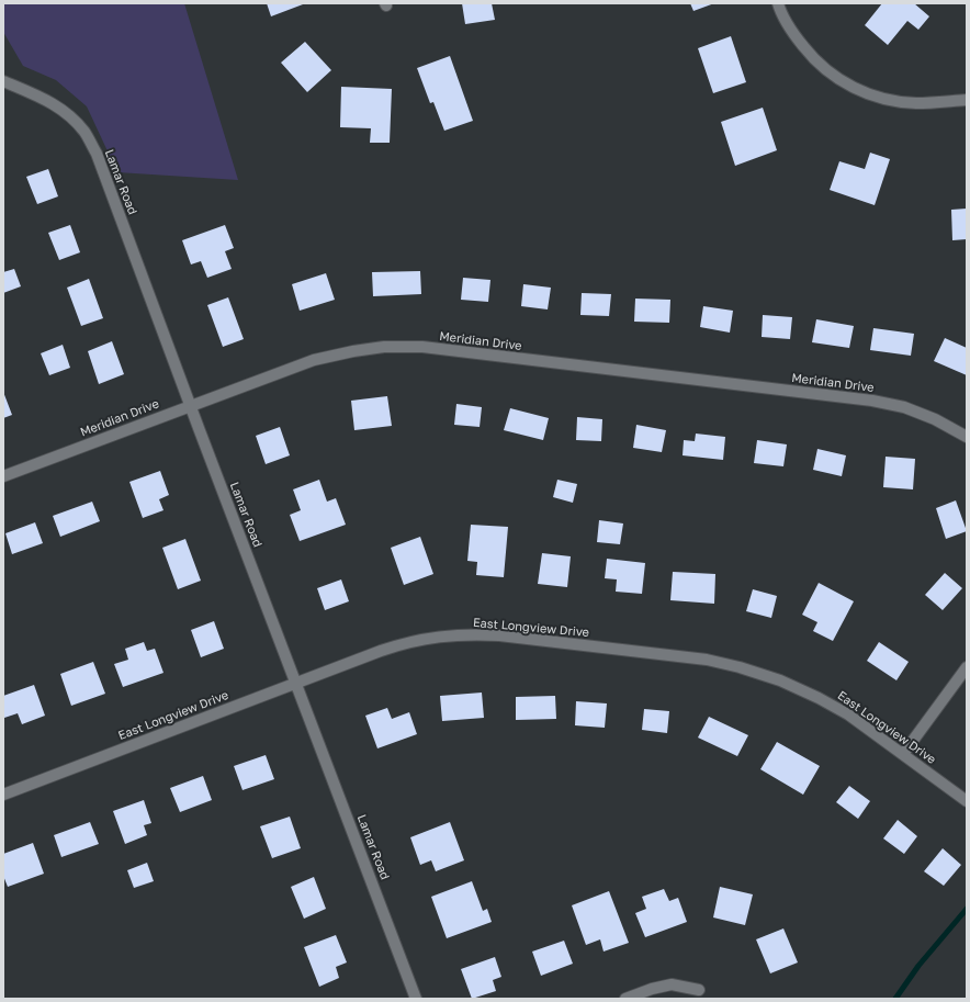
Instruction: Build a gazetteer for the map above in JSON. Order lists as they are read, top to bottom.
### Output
{
  "streets": {
    "street": ["Lamar Road", "Meridian Drive", "East Longview Drive"]
  },
  "crossings": [
    ["Lamar Road", "Meridian Drive"],
    ["Lamar Road", "East Longview Drive"]
  ]
}
